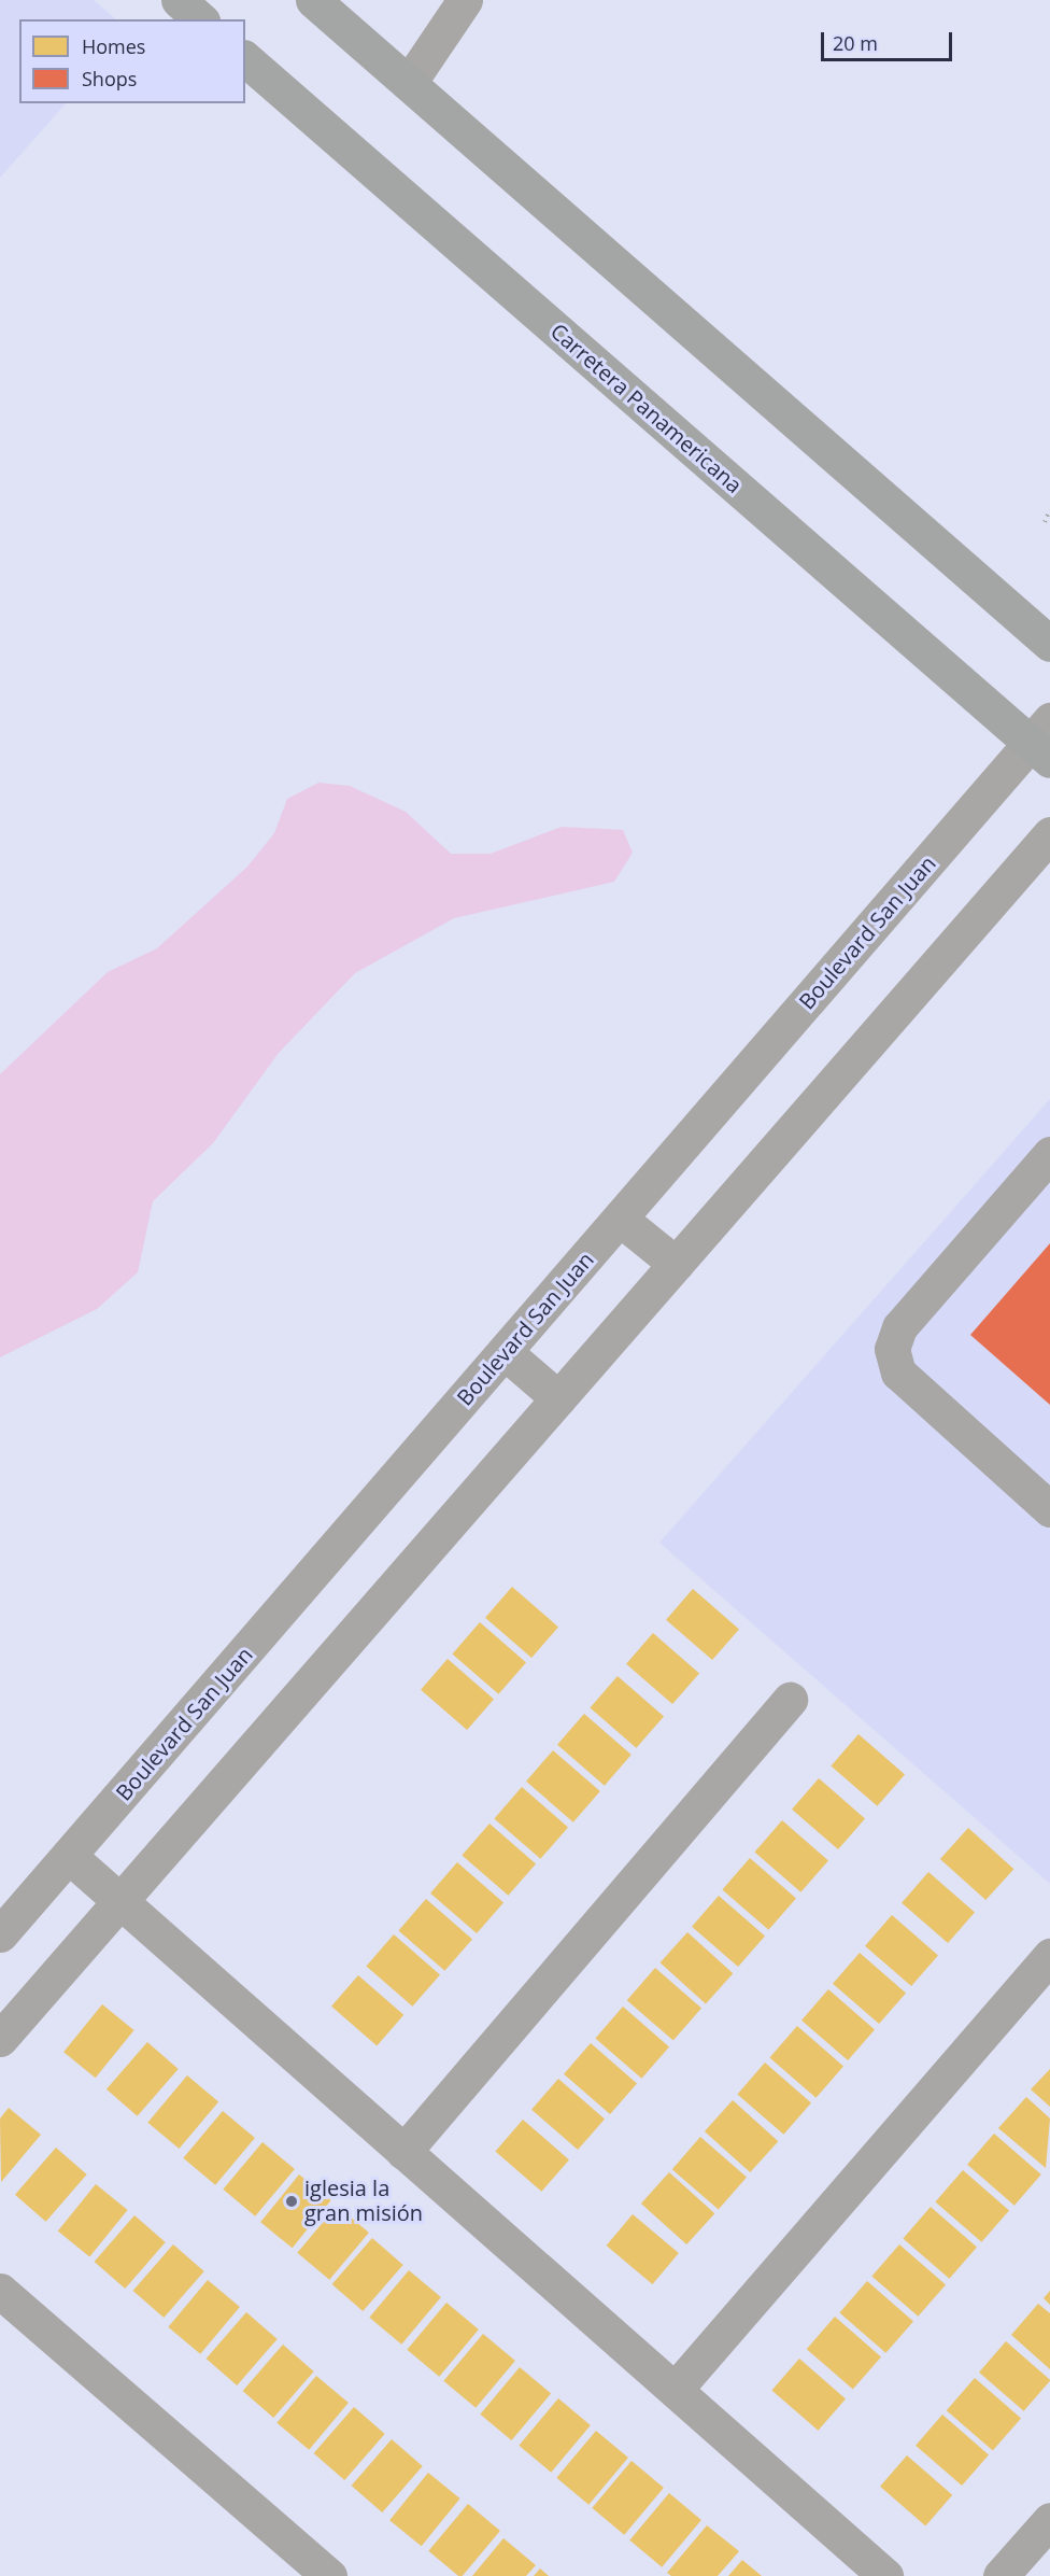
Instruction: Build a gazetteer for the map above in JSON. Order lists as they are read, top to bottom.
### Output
{
  "streets": {
    "highway": ["Carretera Panamericana"],
    "street": ["Boulevard San Juan"]
  },
  "crossings": [
    ["Carretera Panamericana", "Boulevard San Juan"]
  ],
  "places": ["iglesia la gran misión"],
  "legend": ["Homes", "Shops"],
  "scale_bar": "20 m"
}
